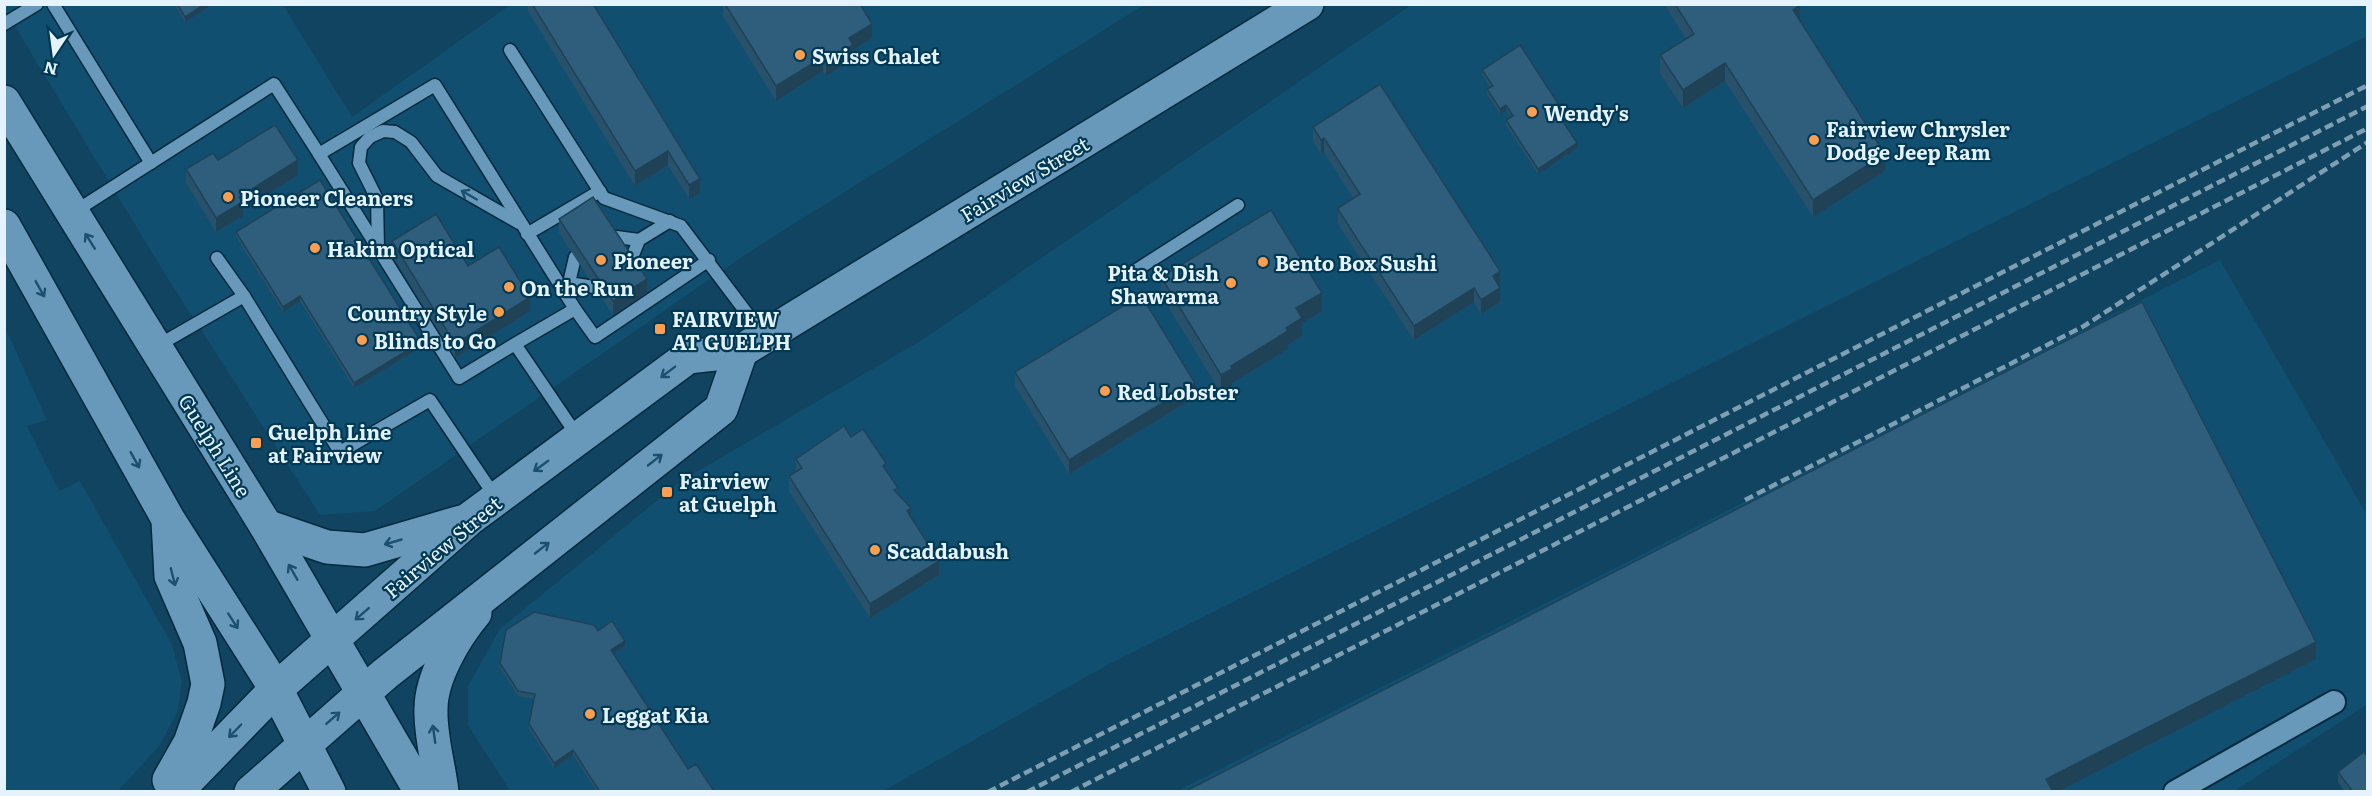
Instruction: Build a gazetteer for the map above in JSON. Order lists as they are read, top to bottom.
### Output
{
  "streets": {
    "main road": ["Fairview Street", "Guelph Line"]
  },
  "crossings": [
    ["Fairview Street", "Guelph Line"]
  ],
  "places": {
    "other": [
      "Swiss Chalet",
      "Wendy's",
      "Fairview Chrysler Dodge Jeep Ram",
      "Pioneer Cleaners",
      "Hakim Optical",
      "Pioneer",
      "Bento Box Sushi",
      "Pita & Dish Shawarma",
      "On the Run",
      "Country Style",
      "Blinds to Go",
      "Red Lobster",
      "Scaddabush",
      "Leggat Kia"
    ],
    "transit": ["FAIRVIEW AT GUELPH", "Guelph Line at Fairview", "Fairview at Guelph"]
  },
  "north": "bottom"
}
